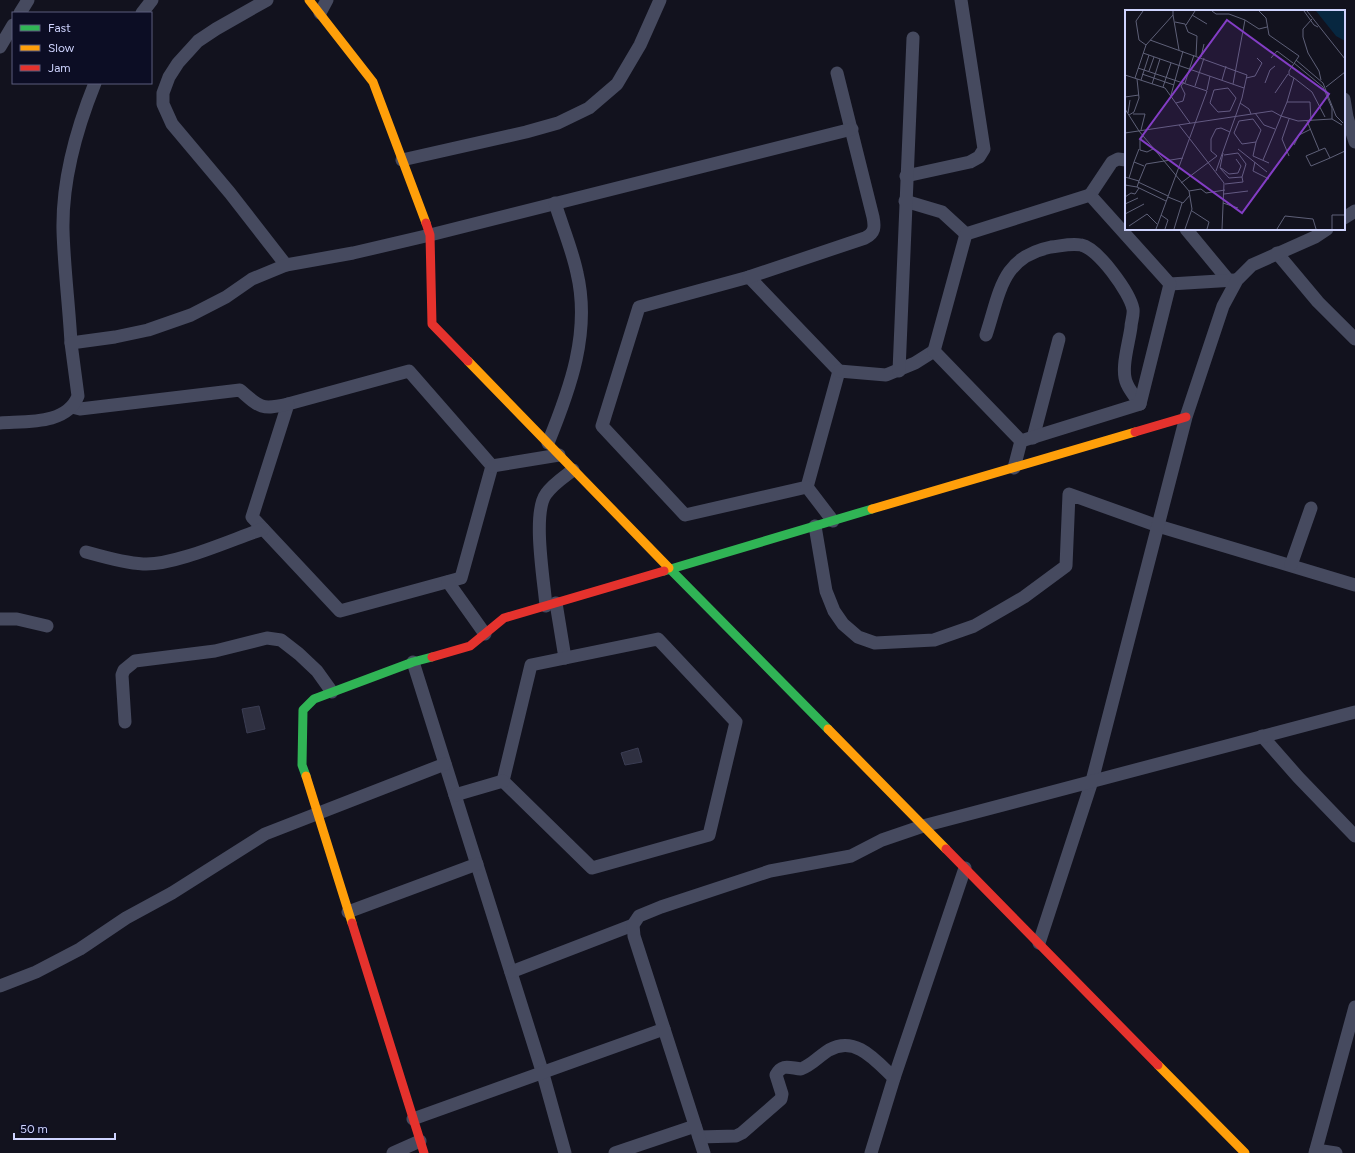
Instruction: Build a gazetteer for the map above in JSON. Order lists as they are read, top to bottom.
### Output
{
  "legend": ["Fast", "Slow", "Jam"],
  "scale_bar": "50 m"
}
